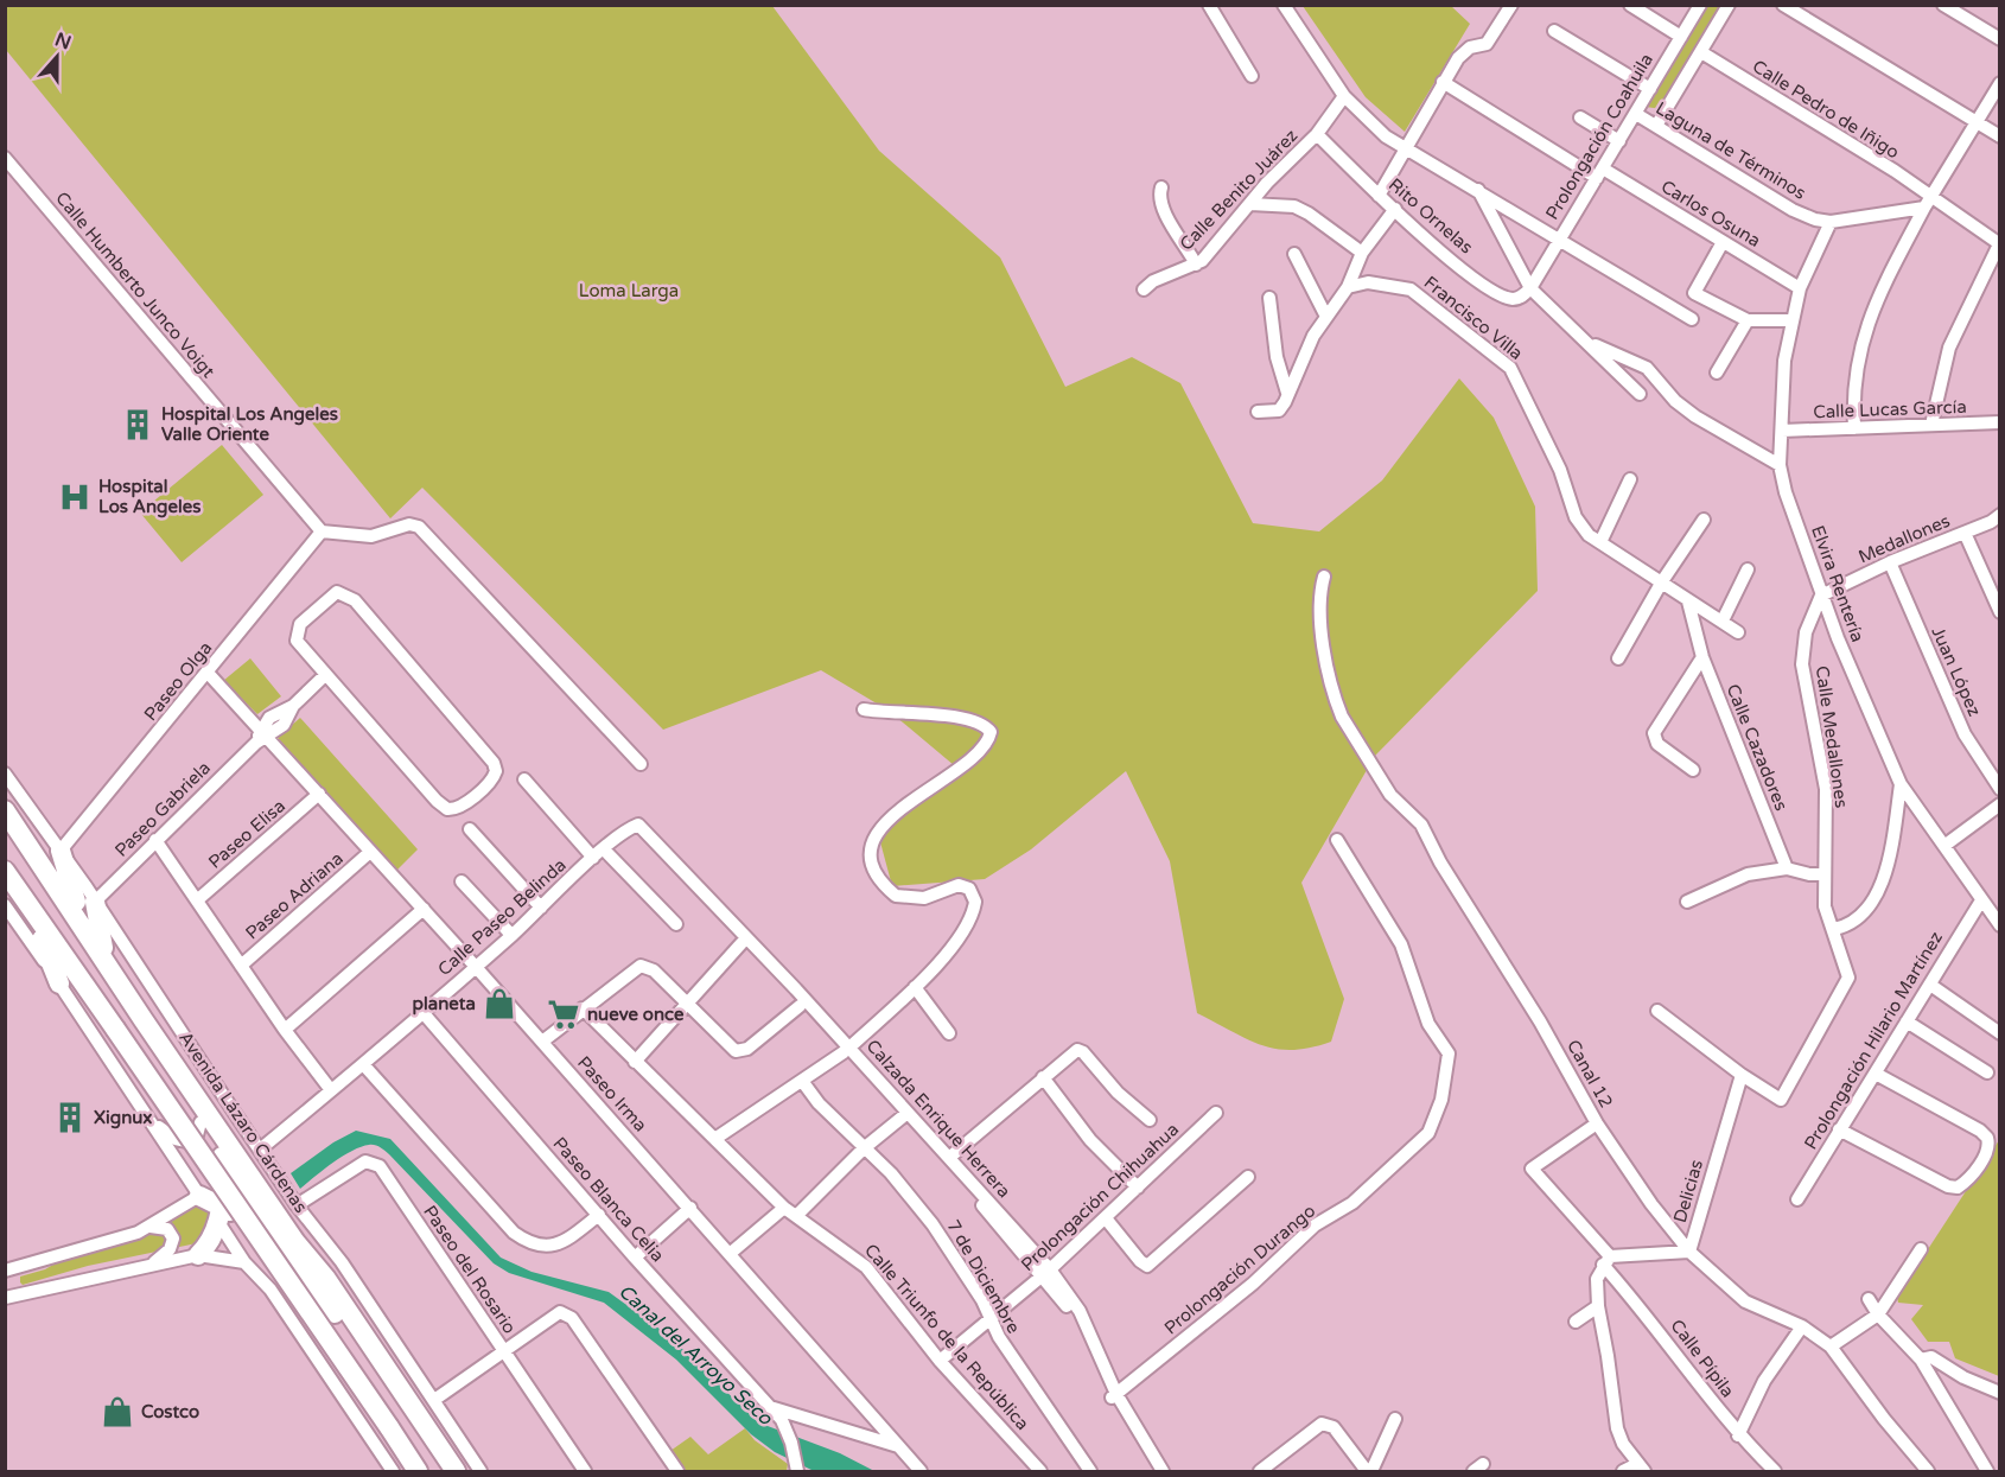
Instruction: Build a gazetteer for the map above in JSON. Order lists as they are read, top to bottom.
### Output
{
  "streets": {
    "highway": ["Avenida Lázaro Cárdenas"],
    "street": [
      "Calle Pedro de Iñigo",
      "Prolongación Coahuila",
      "Laguna de Términos",
      "Calle Benito Juárez",
      "Carlos Osuna",
      "Rito Ornelas",
      "Calle Humberto Junco Voigt",
      "Francisco Villa",
      "Calle Lucas García",
      "Medallones",
      "Elvira Rentería",
      "Juan López",
      "Paseo Olga",
      "Calle Medallones",
      "Calle Cazadores",
      "Paseo Gabriela",
      "Paseo Elisa",
      "Paseo Adriana",
      "Calle Paseo Belinda",
      "Prolongación Hilario Martínez",
      "Canal 12",
      "Paseo Irma",
      "Calzada Enrique Herrera",
      "Delicias",
      "Prolongación Chihuahua",
      "Paseo Blanca Celia",
      "Paseo del Rosario",
      "Prolongación Durango",
      "7 de Diciembre",
      "Calle Triunfo de la República",
      "Calle Pípila"
    ]
  },
  "crossings": [
    ["Calle Pedro de Iñigo", "Laguna de Términos"],
    ["Prolongación Coahuila", "Laguna de Términos"],
    ["Prolongación Coahuila", "Carlos Osuna"],
    ["Prolongación Coahuila", "Rito Ornelas"],
    ["Laguna de Términos", "Elvira Rentería"],
    ["Calle Benito Juárez", "Rito Ornelas"],
    ["Carlos Osuna", "Elvira Rentería"],
    ["Calle Humberto Junco Voigt", "Paseo Olga"],
    ["Calle Lucas García", "Elvira Rentería"],
    ["Medallones", "Elvira Rentería"],
    ["Medallones", "Juan López"],
    ["Medallones", "Calle Medallones"],
    ["Elvira Rentería", "Calle Medallones"],
    ["Elvira Rentería", "Prolongación Hilario Martínez"],
    ["Paseo Olga", "Paseo Irma"],
    ["Paseo Olga", "Avenida Lázaro Cárdenas"],
    ["Calle Medallones", "Delicias"],
    ["Paseo Gabriela", "Paseo Irma"],
    ["Paseo Gabriela", "Avenida Lázaro Cárdenas"],
    ["Paseo Elisa", "Paseo Irma"],
    ["Paseo Adriana", "Paseo Irma"],
    ["Calle Paseo Belinda", "Paseo Irma"],
    ["Calle Paseo Belinda", "Calzada Enrique Herrera"],
    ["Calle Paseo Belinda", "Avenida Lázaro Cárdenas"],
    ["Calle Paseo Belinda", "Paseo Blanca Celia"],
    ["Canal 12", "Delicias"],
    ["Canal 12", "Calle Pípila"],
    ["Calzada Enrique Herrera", "Prolongación Chihuahua"],
    ["Calzada Enrique Herrera", "Prolongación Durango"],
    ["Avenida Lázaro Cárdenas", "Paseo del Rosario"],
    ["Prolongación Chihuahua", "7 de Diciembre"],
    ["Prolongación Chihuahua", "Calle Triunfo de la República"]
  ],
  "water": ["Canal del Arroyo Seco"],
  "parks": ["Loma Larga"],
  "places": {
    "building": ["Hospital Los Angeles Valle Oriente", "Xignux"],
    "hospital": ["Hospital Los Angeles"],
    "shop": ["planeta", "Costco"],
    "supermarket": ["nueve once"]
  },
  "north": "top"
}
